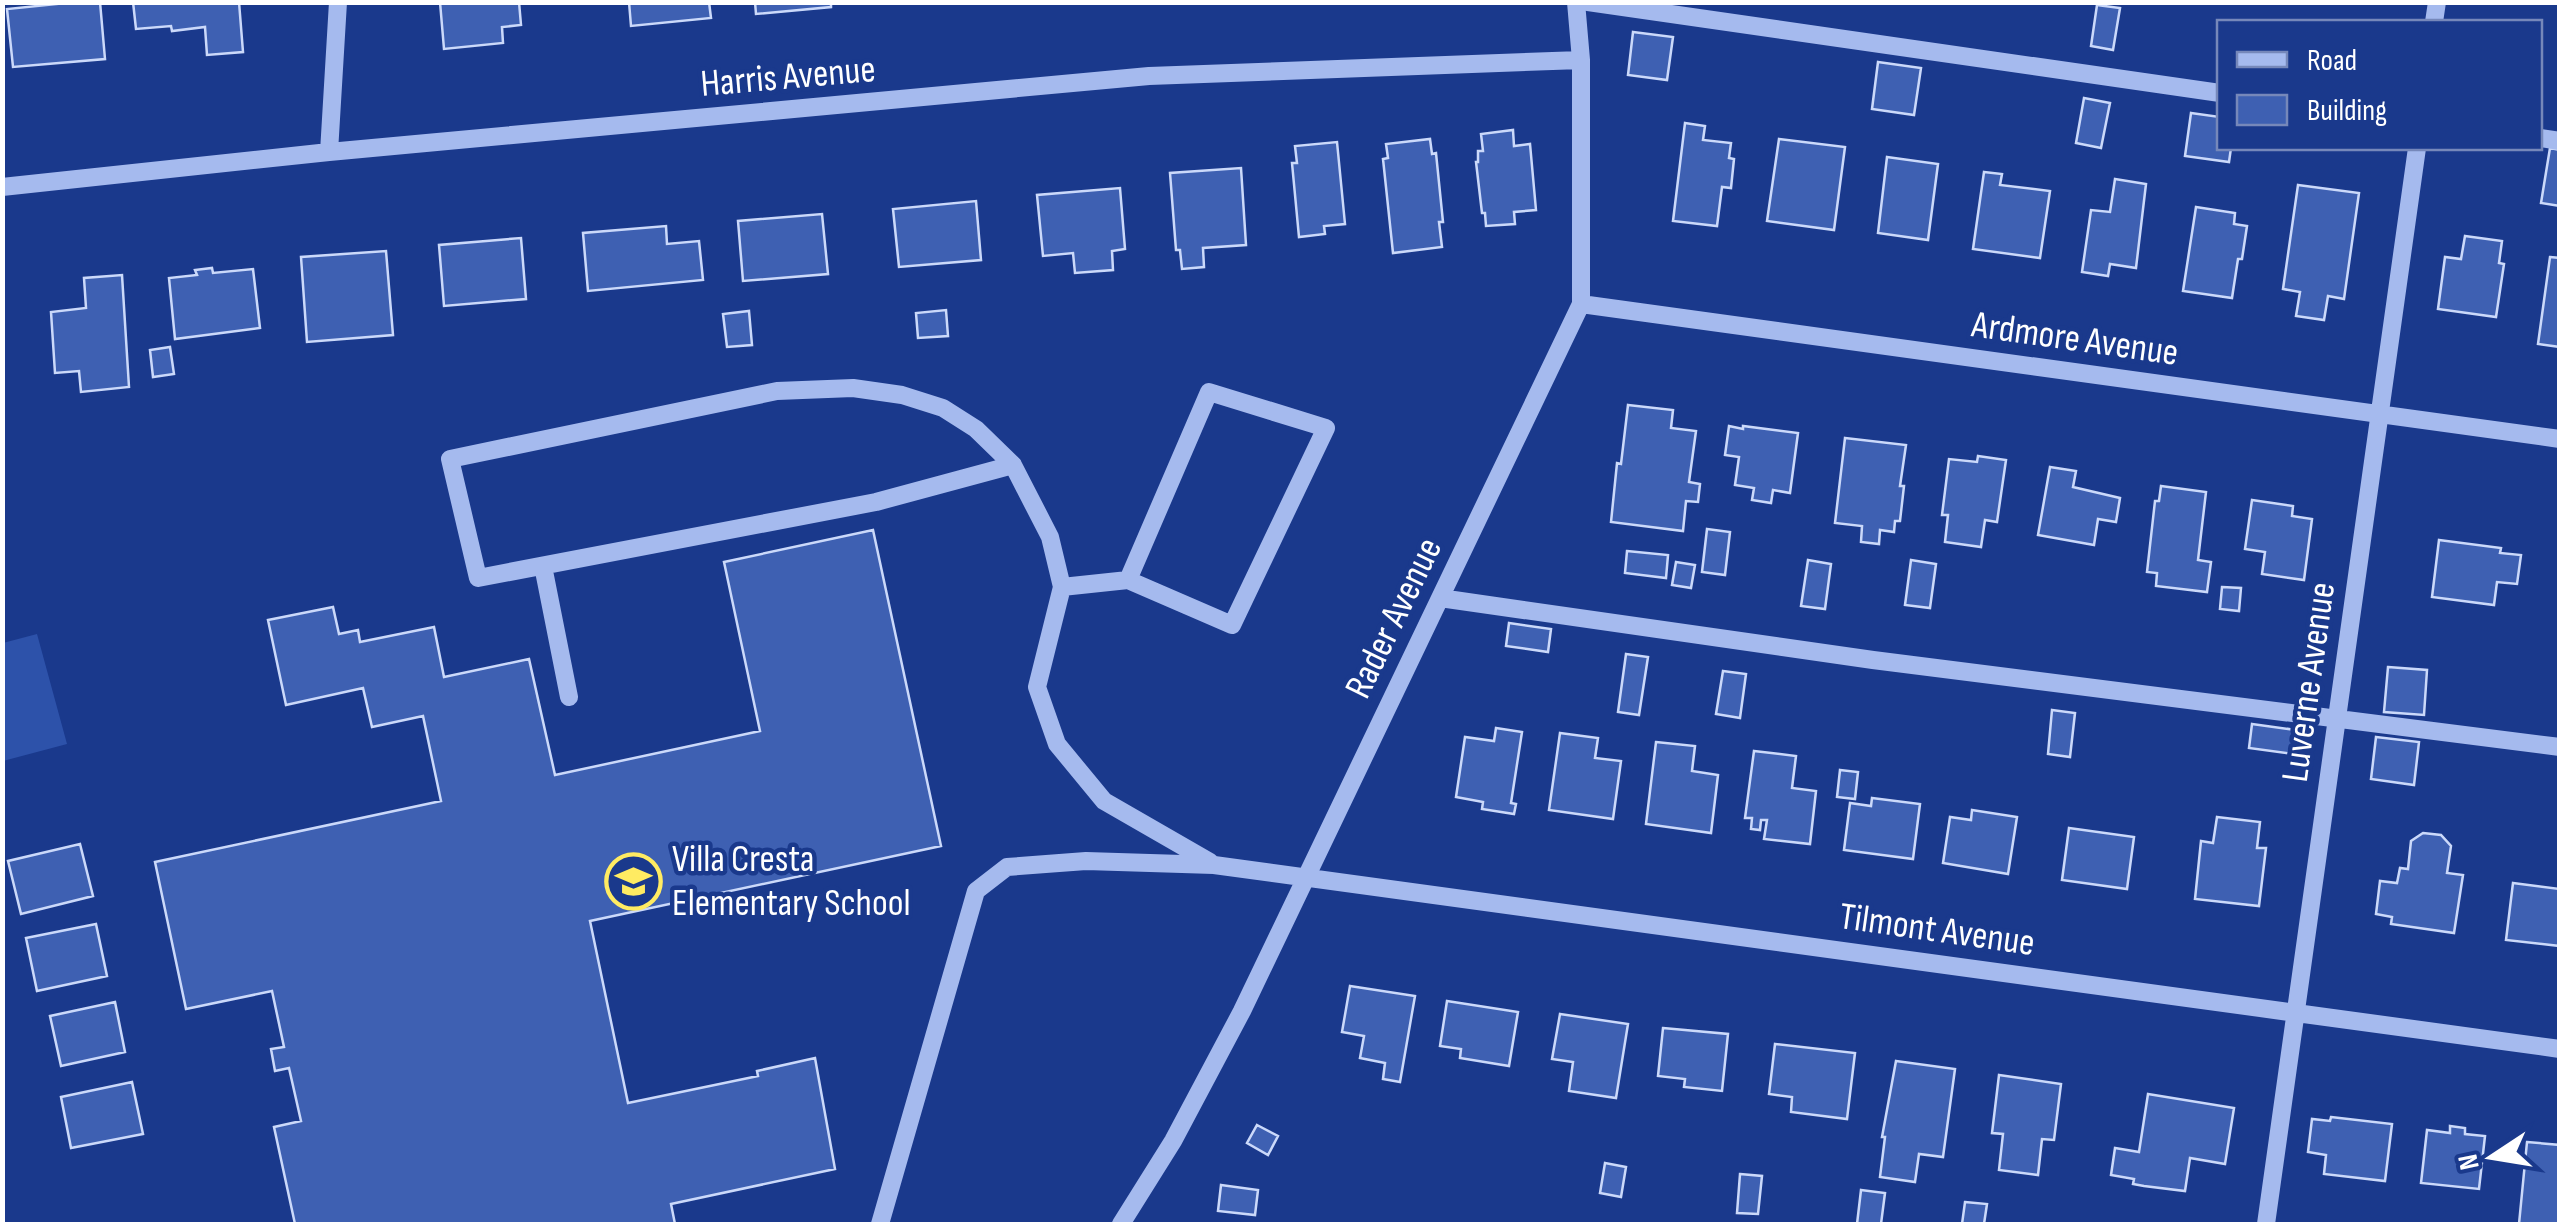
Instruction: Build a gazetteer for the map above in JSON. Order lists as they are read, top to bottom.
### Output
{
  "streets": {
    "street": [
      "Harris Avenue",
      "Ardmore Avenue",
      "Rader Avenue",
      "Luverne Avenue",
      "Tilmont Avenue"
    ]
  },
  "crossings": [
    ["Harris Avenue", "Rader Avenue"],
    ["Ardmore Avenue", "Rader Avenue"],
    ["Ardmore Avenue", "Luverne Avenue"],
    ["Rader Avenue", "Tilmont Avenue"],
    ["Luverne Avenue", "Tilmont Avenue"]
  ],
  "places": {
    "school or university": ["Villa Cresta Elementary School"]
  },
  "legend": ["Road", "Building"],
  "north": "left"
}
